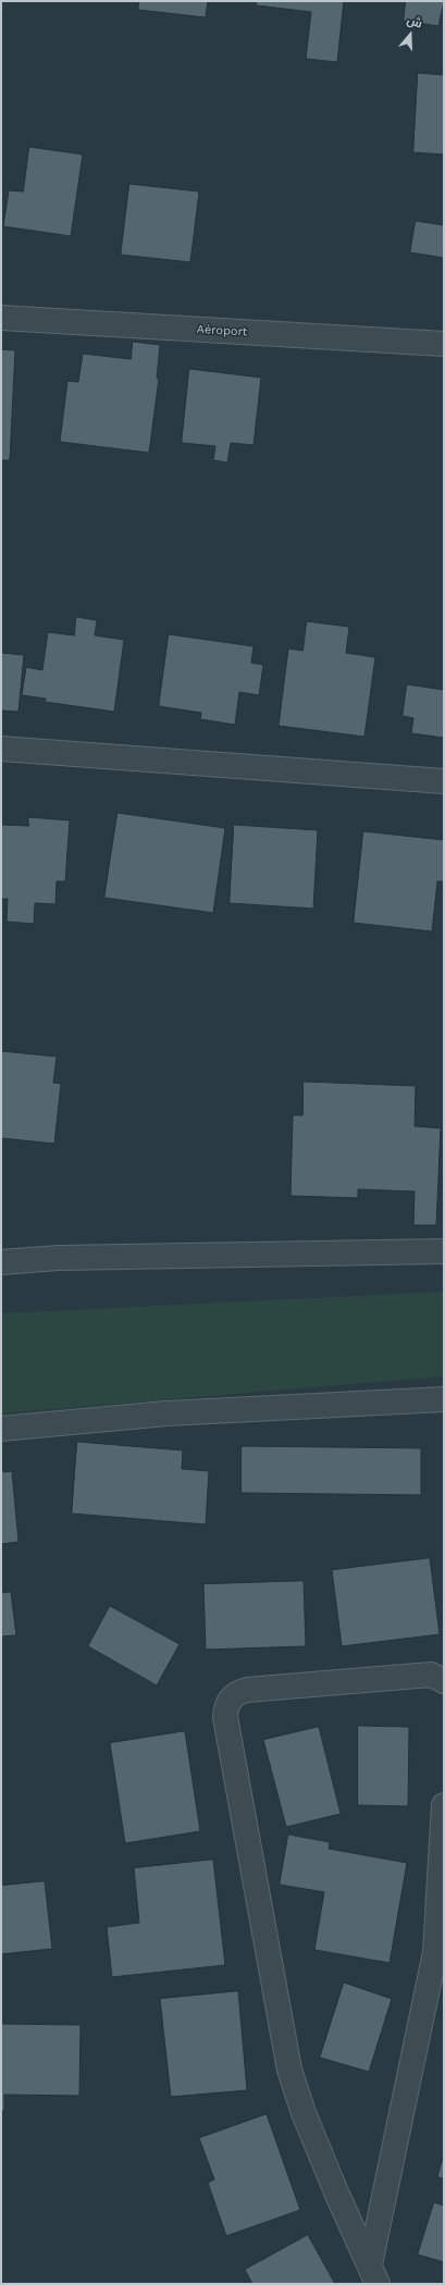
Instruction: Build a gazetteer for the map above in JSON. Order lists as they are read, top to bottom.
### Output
{
  "streets": {
    "street": ["Aéroport"]
  },
  "north": "top"
}
